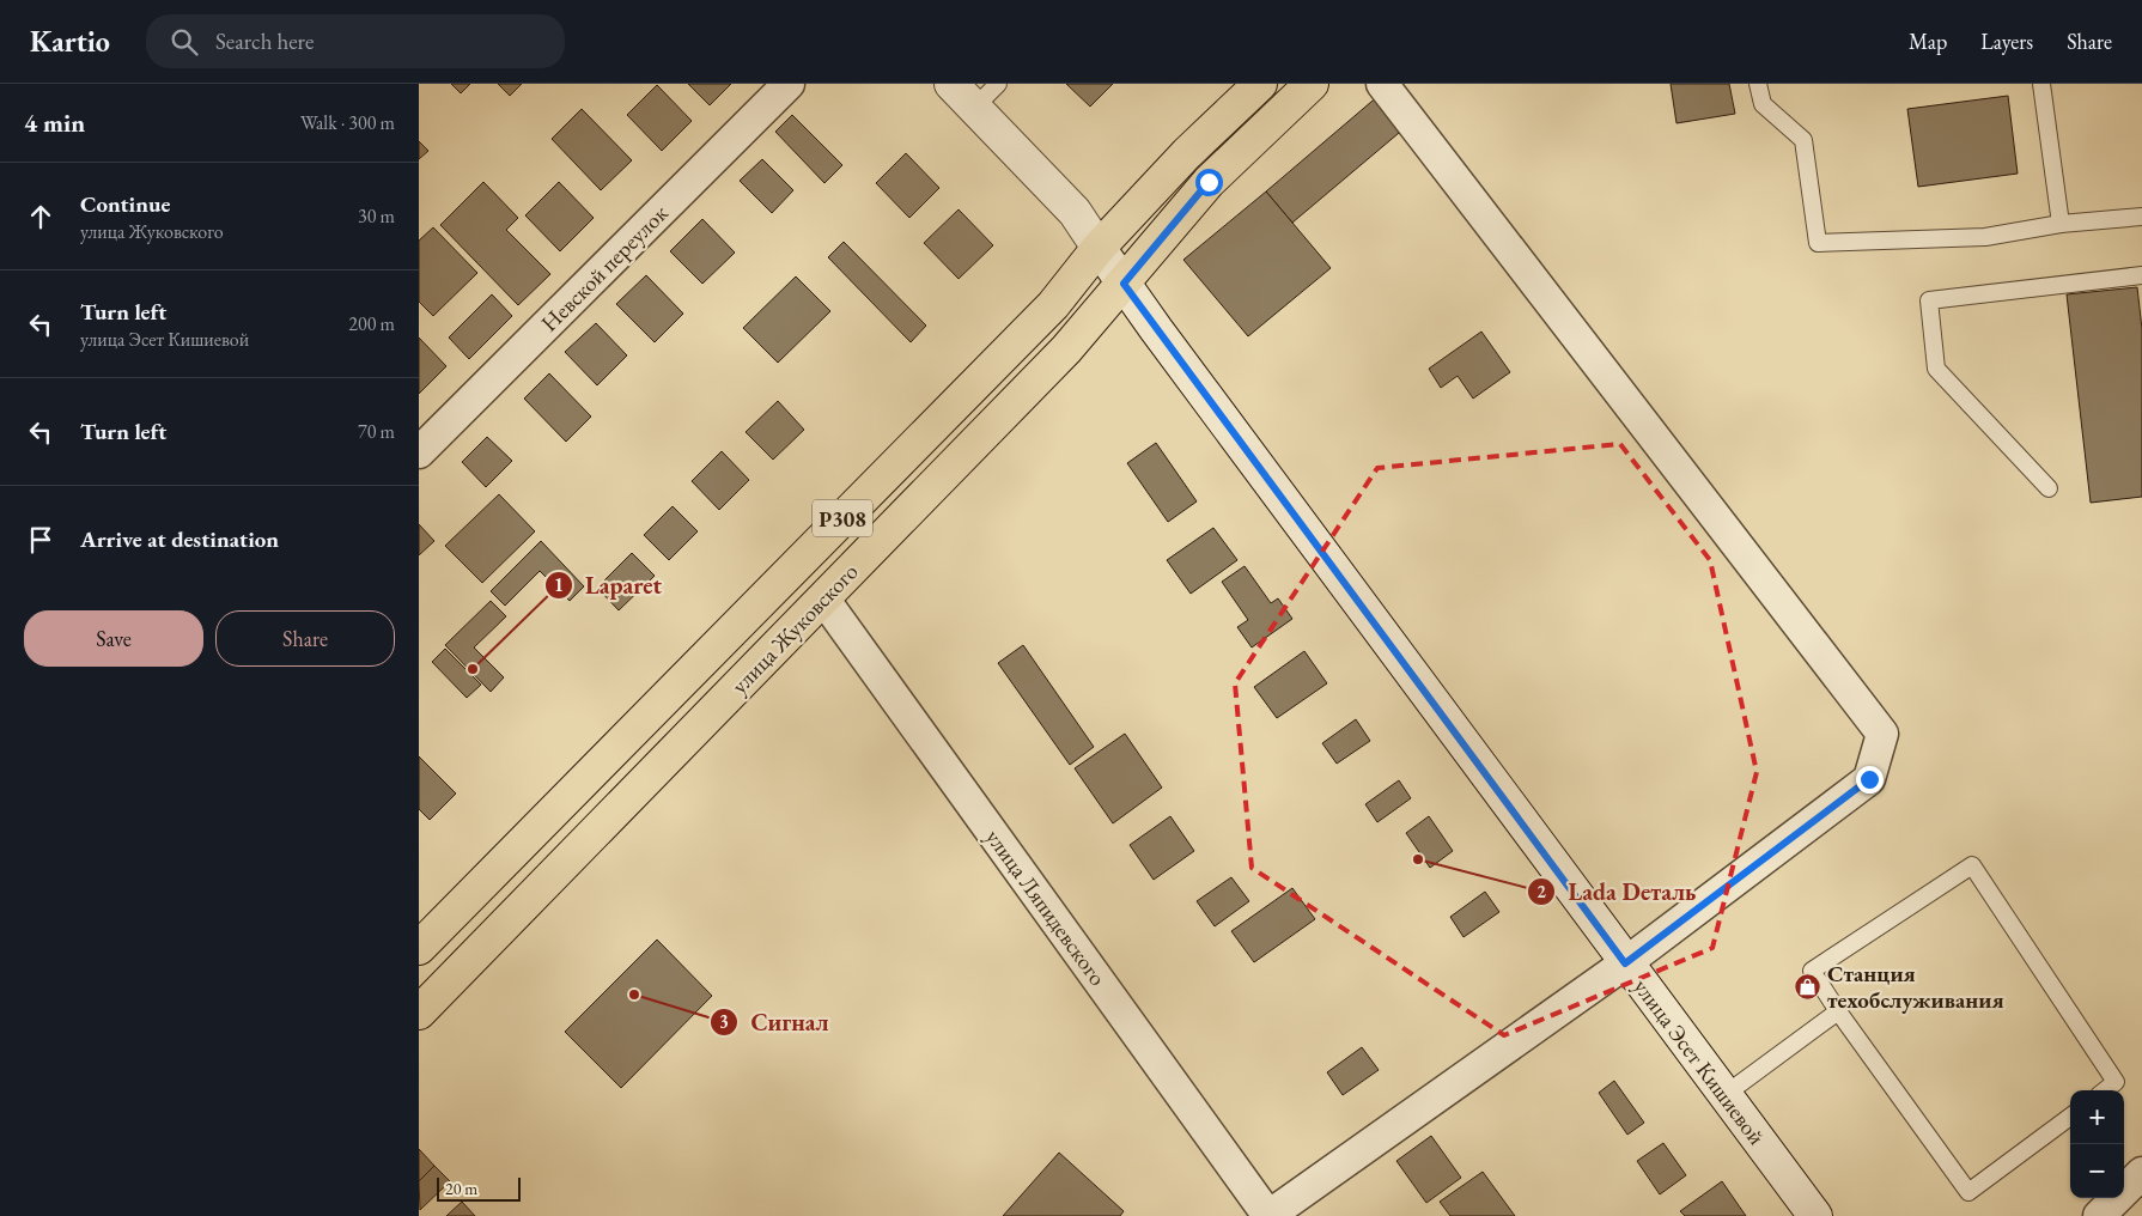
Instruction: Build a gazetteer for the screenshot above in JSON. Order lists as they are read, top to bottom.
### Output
{
  "streets": {
    "main road": ["P308", "улица Жуковского", "улица Эсет Кишиевой"],
    "street": ["Невской переулок", "улица Ляпидевского"]
  },
  "crossings": [
    ["P308", "улица Эсет Кишиевой"],
    ["улица Жуковского", "улица Ляпидевского"],
    ["улица Жуковского", "улица Эсет Кишиевой"]
  ],
  "places": {
    "other": ["Laparet", "Lada Dеталь", "Сигнал"],
    "shop": ["Станция техобслуживания"]
  },
  "scale_bar": "20 m",
  "page": {
    "header": "Kartio",
    "search": "Search here",
    "nav": ["Map", "Layers", "Share"],
    "heading": ["4 min", "Walk · 300 m"],
    "list": [
      ["Continue", "улица Жуковского", "30 m"],
      ["Turn left", "улица Эсет Кишиевой", "200 m"],
      ["Turn left", "70 m"],
      "Arrive at destination"
    ],
    "buttons": ["Save", "Share"],
    "map_buttons": ["+", "−"],
    "scale": "20 m"
  }
}
